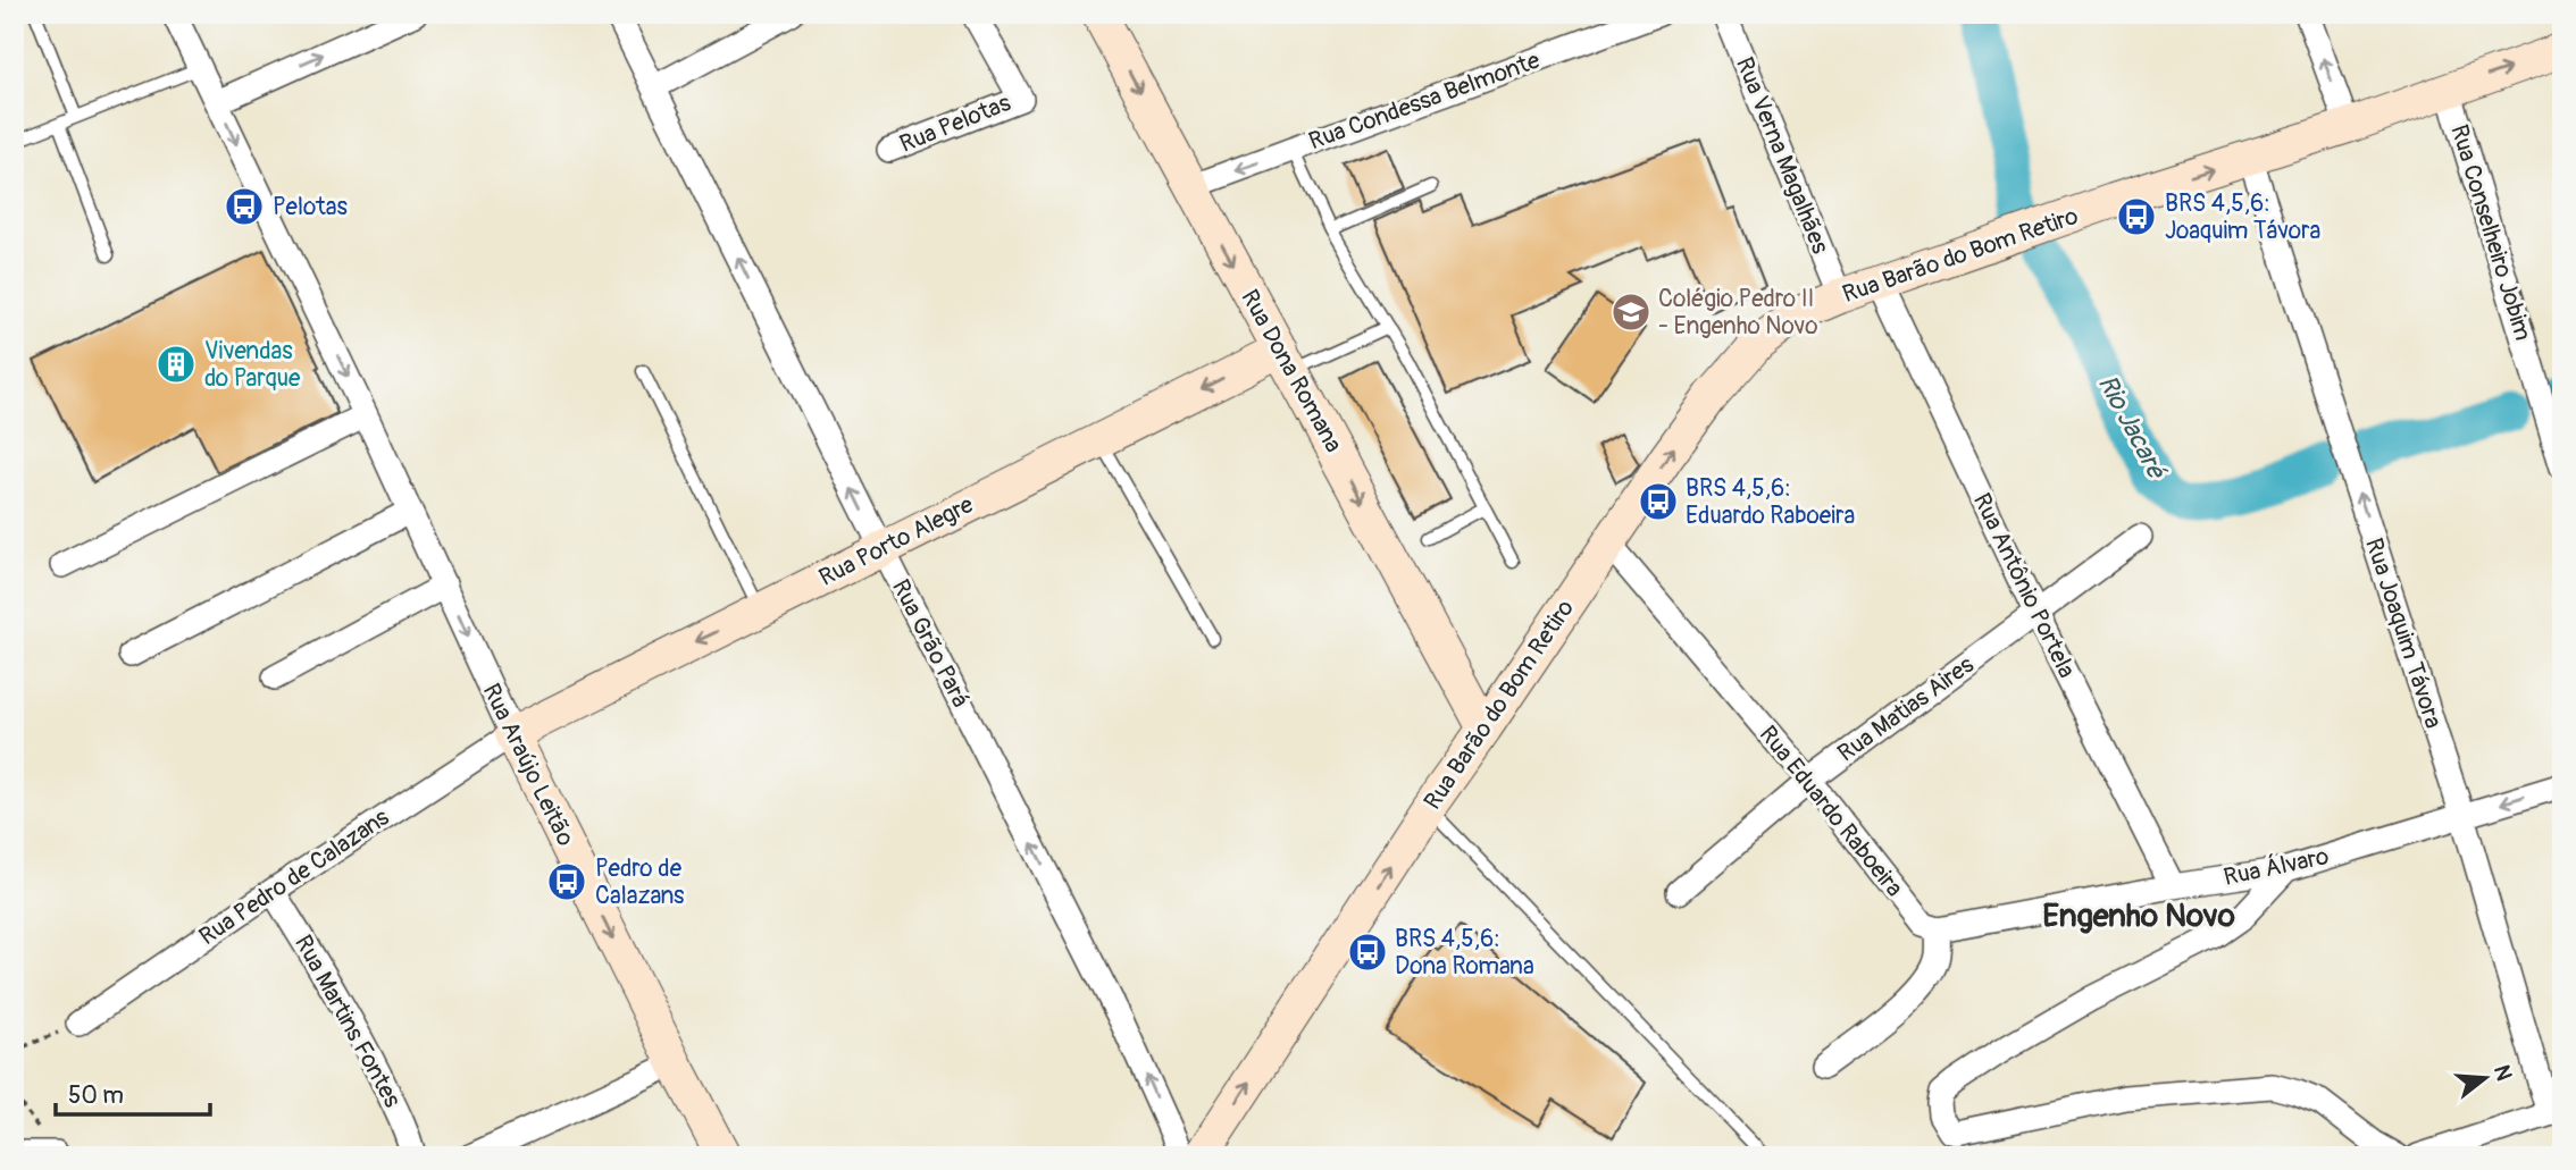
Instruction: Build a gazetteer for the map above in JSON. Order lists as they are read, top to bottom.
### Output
{
  "streets": {
    "street": [
      "Rua Condessa Belmonte",
      "Rua Pelotas",
      "Rua Verna Magalhães",
      "Rua Conselheiro Jobim",
      "Rua Barão do Bom Retiro",
      "Rua Dona Romana",
      "Rua Porto Alegre",
      "Rua Antônio Portela",
      "Rua Joaquim Távora",
      "Rua Grão Pará",
      "Rua Matias Aires",
      "Rua Araújo Leitão",
      "Rua Eduardo Raboeira",
      "Rua Álvaro",
      "Rua Pedro de Calazans",
      "Rua Martins Fontes"
    ]
  },
  "crossings": [
    ["Rua Condessa Belmonte", "Rua Dona Romana"],
    ["Rua Verna Magalhães", "Rua Barão do Bom Retiro"],
    ["Rua Conselheiro Jobim", "Rua Barão do Bom Retiro"],
    ["Rua Barão do Bom Retiro", "Rua Dona Romana"],
    ["Rua Barão do Bom Retiro", "Rua Antônio Portela"],
    ["Rua Barão do Bom Retiro", "Rua Joaquim Távora"],
    ["Rua Barão do Bom Retiro", "Rua Eduardo Raboeira"],
    ["Rua Dona Romana", "Rua Porto Alegre"],
    ["Rua Porto Alegre", "Rua Grão Pará"],
    ["Rua Porto Alegre", "Rua Araújo Leitão"],
    ["Rua Porto Alegre", "Rua Pedro de Calazans"],
    ["Rua Antônio Portela", "Rua Matias Aires"],
    ["Rua Antônio Portela", "Rua Álvaro"],
    ["Rua Joaquim Távora", "Rua Álvaro"],
    ["Rua Matias Aires", "Rua Eduardo Raboeira"],
    ["Rua Araújo Leitão", "Rua Pedro de Calazans"],
    ["Rua Eduardo Raboeira", "Rua Álvaro"],
    ["Rua Pedro de Calazans", "Rua Martins Fontes"]
  ],
  "one_way": [
    "Rua Barão do Bom Retiro",
    "Rua Dona Romana",
    "Rua Porto Alegre",
    "Rua Joaquim Távora",
    "Rua Grão Pará",
    "Rua Araújo Leitão"
  ],
  "districts": ["Engenho Novo"],
  "water": ["Rio Jacaré"],
  "places": {
    "bus stop": [
      "Pelotas",
      "BRS 4,5,6: Joaquim Távora",
      "BRS 4,5,6: Eduardo Raboeira",
      "Pedro de Calazans",
      "BRS 4,5,6: Dona Romana"
    ],
    "school or university": ["Colégio Pedro II - Engenho Novo"],
    "building": ["Vivendas do Parque"]
  },
  "scale_bar": "50 m",
  "north": "right"
}
